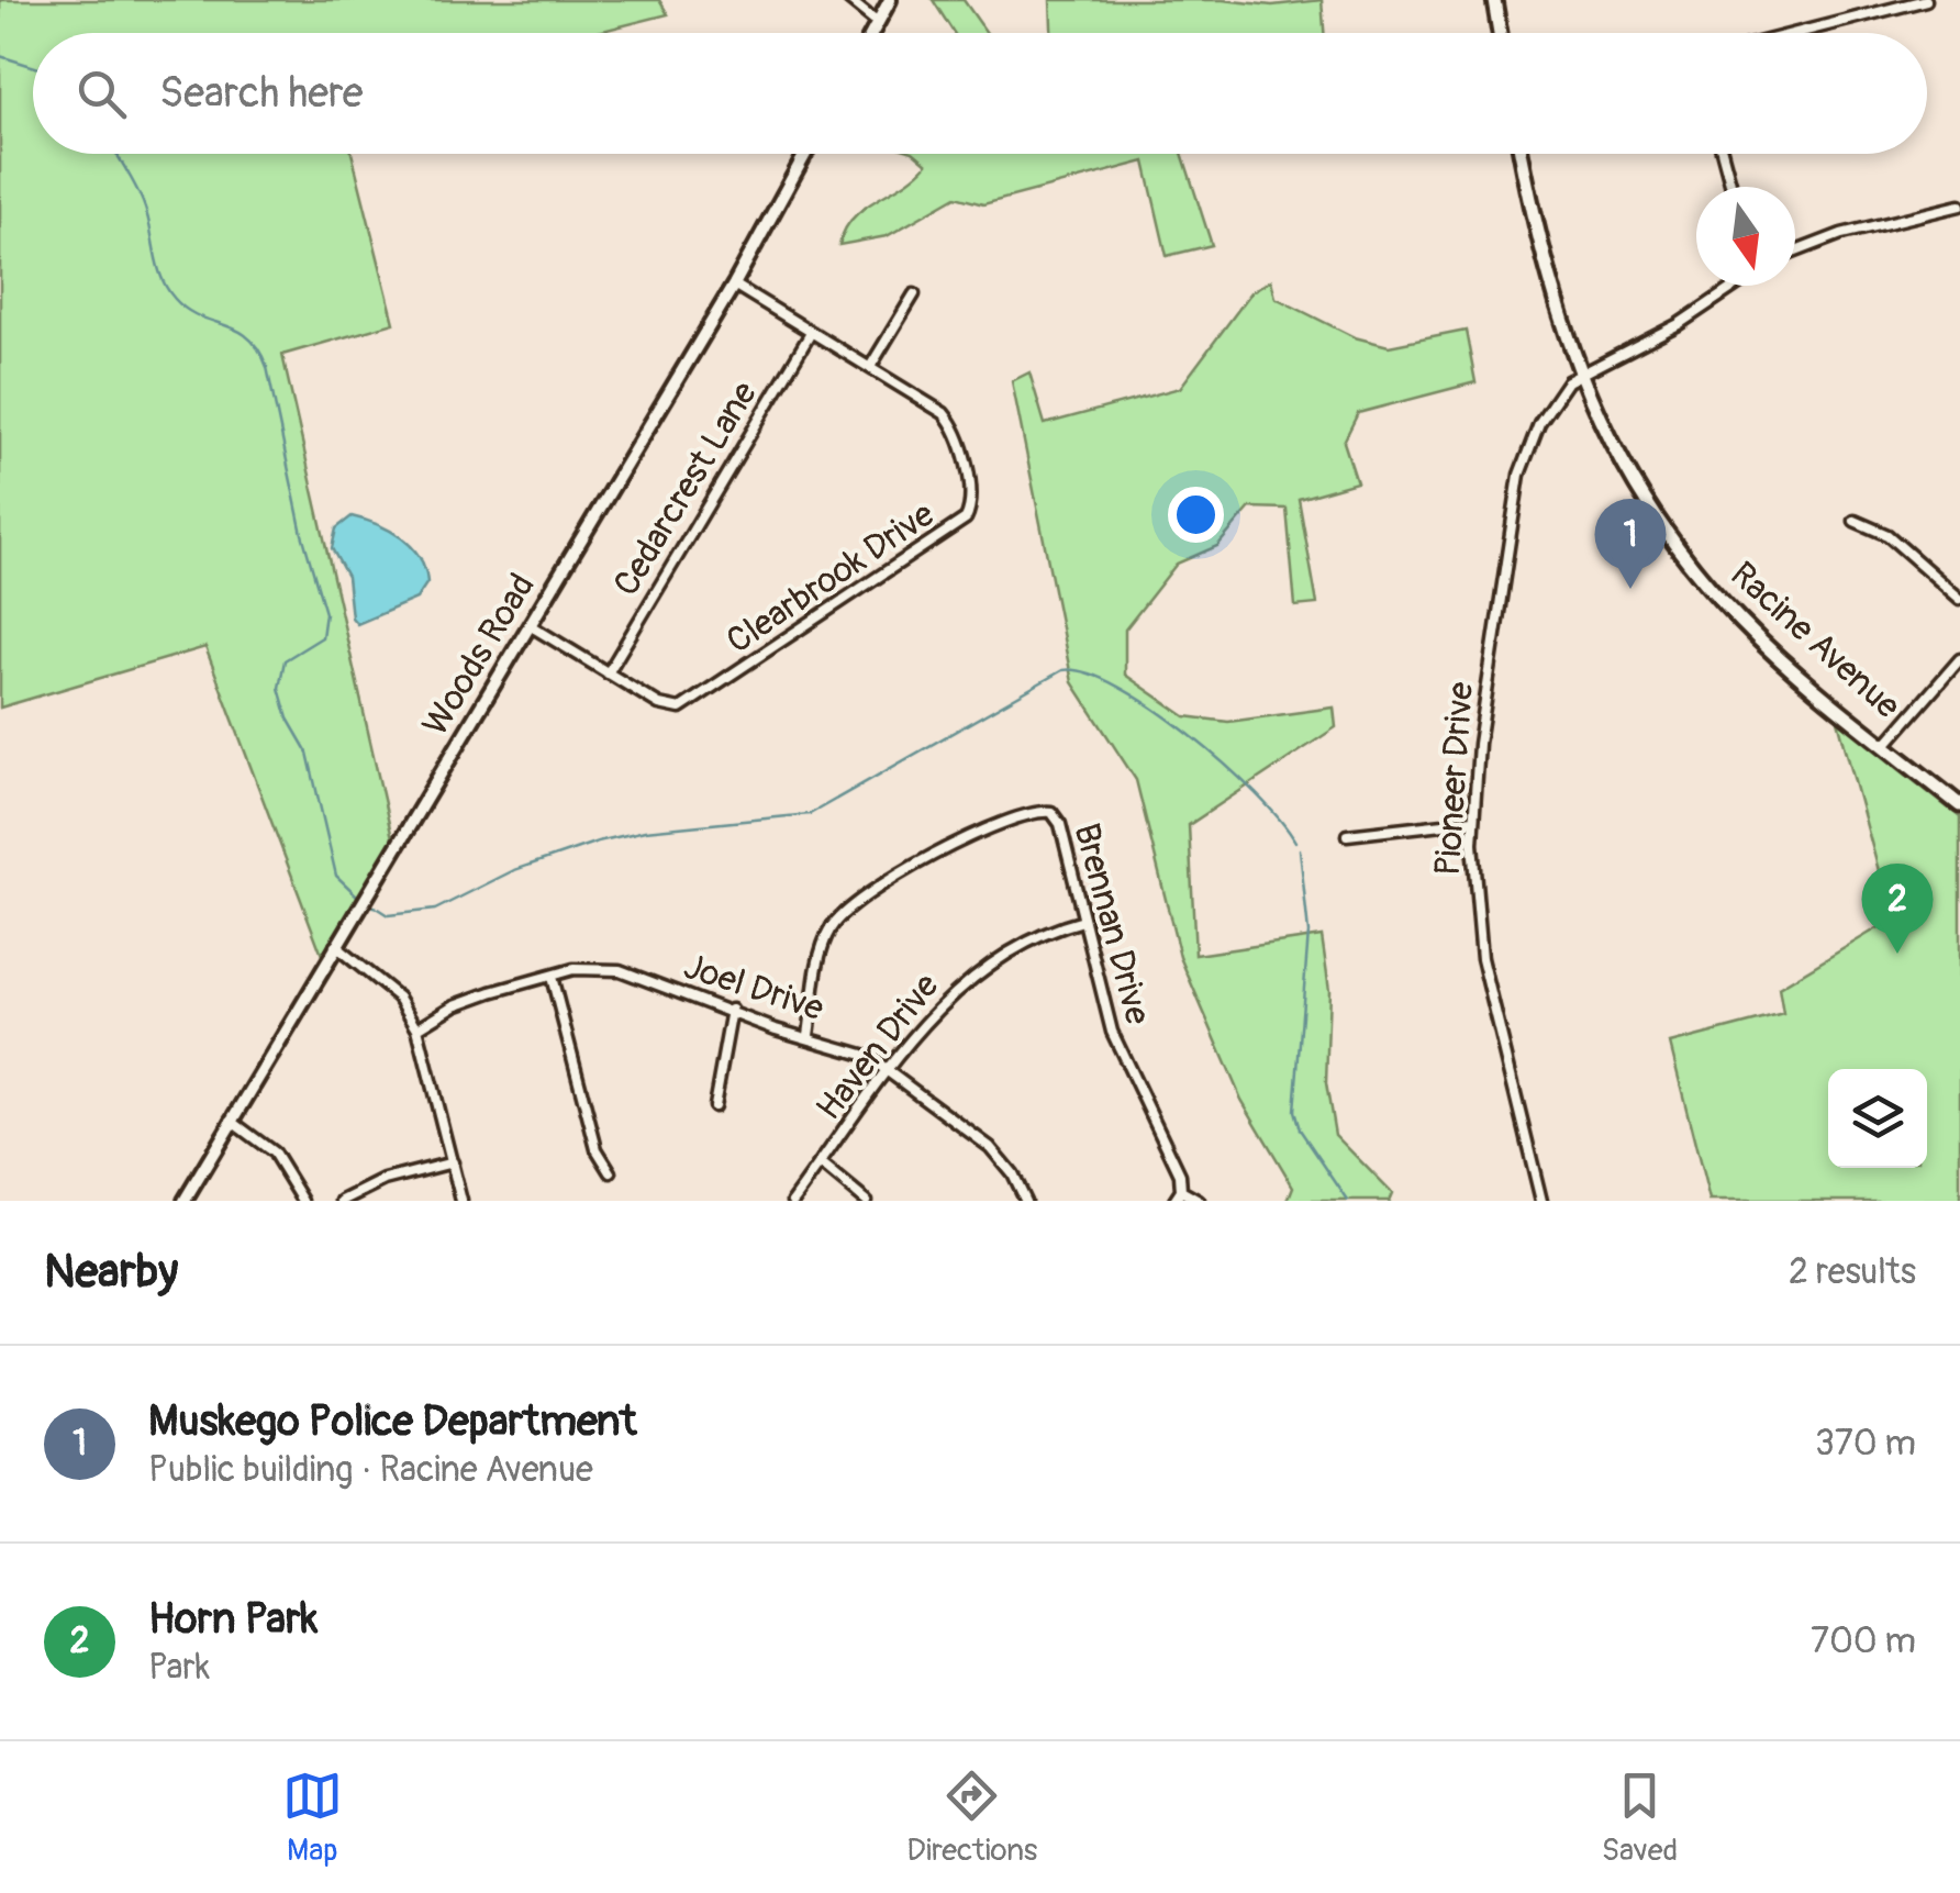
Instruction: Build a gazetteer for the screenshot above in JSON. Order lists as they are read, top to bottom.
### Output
{
  "streets": {
    "main road": ["Racine Avenue"],
    "street": [
      "Cedarcrest Lane",
      "Clearbrook Drive",
      "Woods Road",
      "Pioneer Drive",
      "Brennan Drive",
      "Joel Drive",
      "Haven Drive"
    ]
  },
  "crossings": [
    ["Cedarcrest Lane", "Clearbrook Drive"],
    ["Clearbrook Drive", "Woods Road"],
    ["Racine Avenue", "Pioneer Drive"],
    ["Brennan Drive", "Joel Drive"],
    ["Brennan Drive", "Haven Drive"],
    ["Joel Drive", "Haven Drive"]
  ],
  "north": "bottom",
  "page": {
    "search": "Search here",
    "pins": ["1", "2"],
    "heading": ["Nearby", "2 results"],
    "list": [
      {
        "mark": "1",
        "name": "Muskego Police Department",
        "note": "Public building · Racine Avenue",
        "value": "370 m"
      },
      {
        "mark": "2",
        "name": "Horn Park",
        "note": "Park",
        "value": "700 m"
      }
    ],
    "nav": ["Map", "Directions", "Saved"]
  }
}
